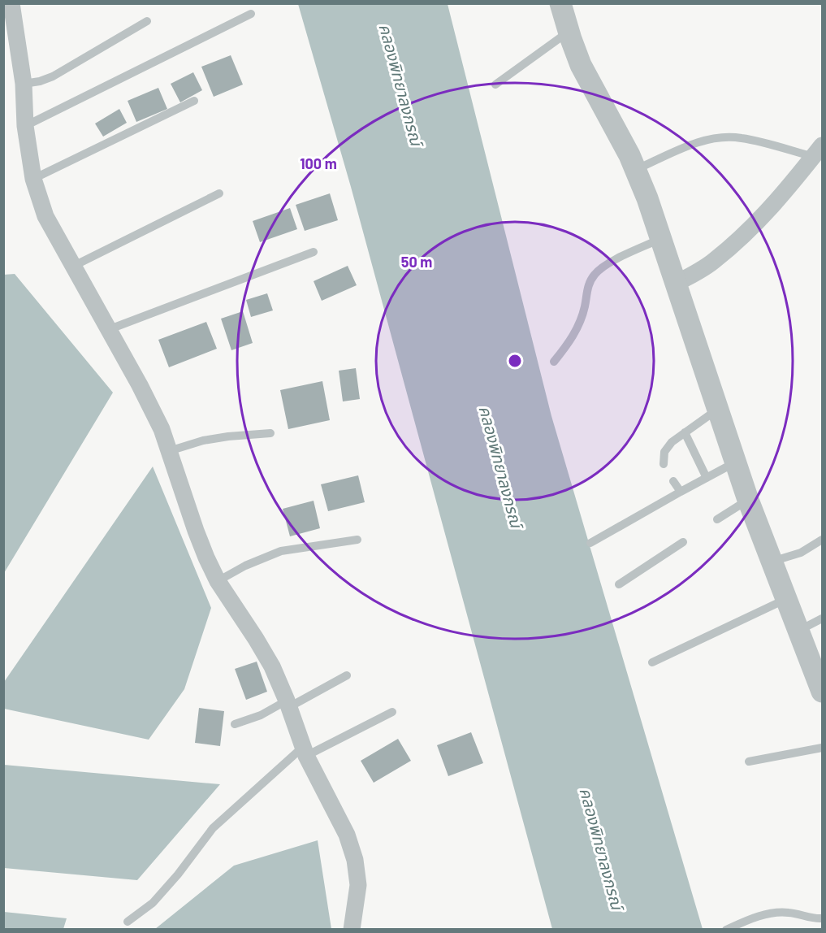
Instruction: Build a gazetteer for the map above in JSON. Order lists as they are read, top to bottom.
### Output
{
  "water": ["คลองพิทยาลงกรณ์"],
  "rings": ["100 m", "50 m"]
}
